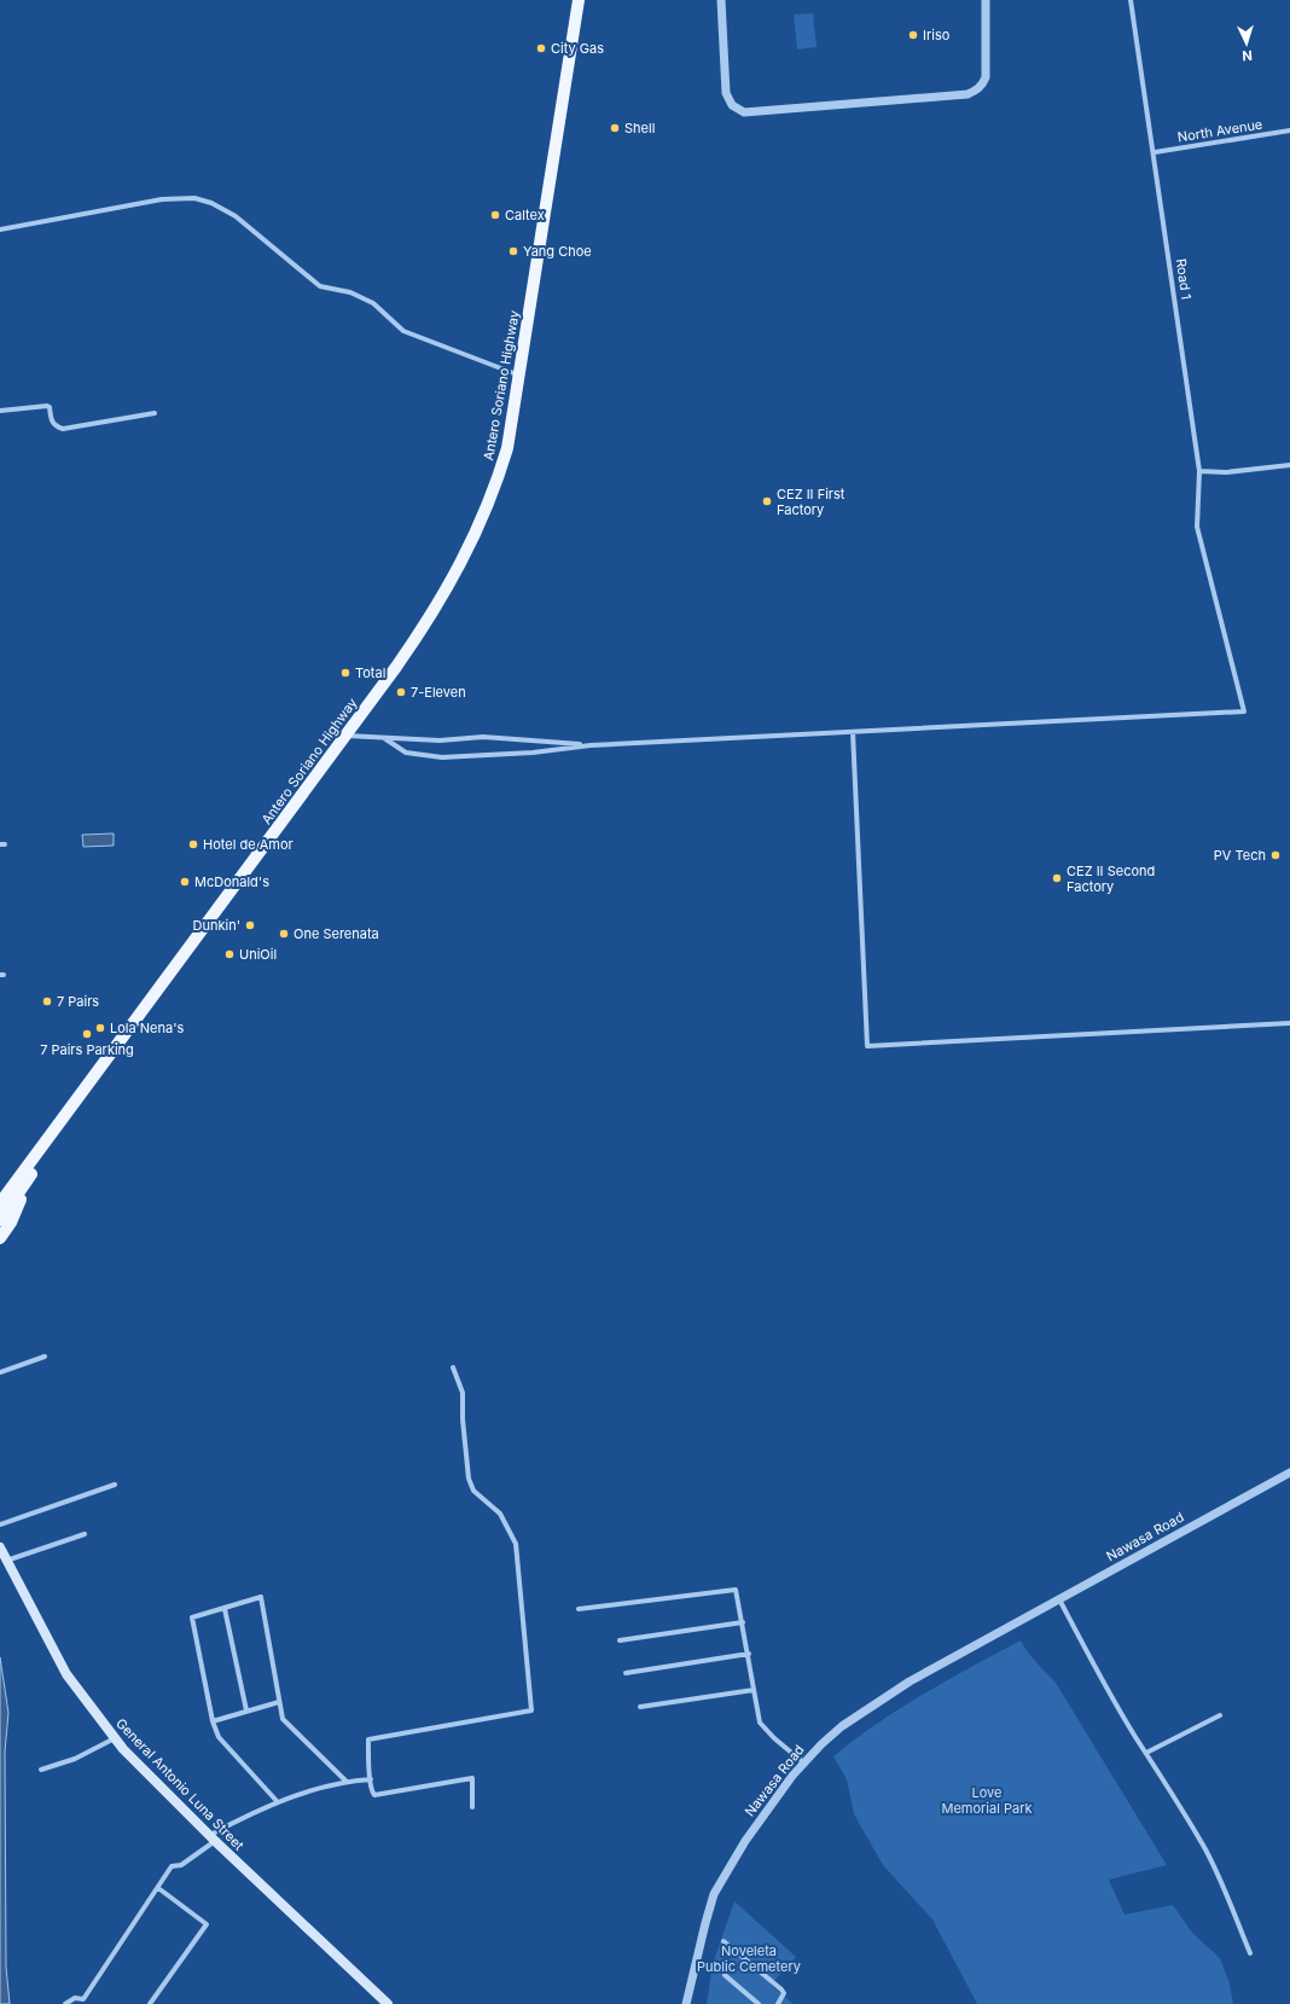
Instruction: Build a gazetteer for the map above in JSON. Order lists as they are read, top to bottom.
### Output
{
  "streets": {
    "main road": ["Antero Soriano Highway", "General Antonio Luna Street"],
    "street": ["North Avenue", "Road 1", "Nawasa Road"]
  },
  "crossings": [
    ["North Avenue", "Road 1"]
  ],
  "parks": ["Love Memorial Park", "Noveleta Public Cemetery"],
  "places": [
    "Iriso",
    "City Gas",
    "Shell",
    "Caltex",
    "Yang Choe",
    "CEZ II First Factory",
    "Total",
    "7-Eleven",
    "Hotel de Amor",
    "PV Tech",
    "CEZ II Second Factory",
    "McDonald's",
    "Dunkin'",
    "One Serenata",
    "UniOil",
    "7 Pairs",
    "Lola Nena's",
    "7 Pairs Parking"
  ],
  "north": "bottom"
}
